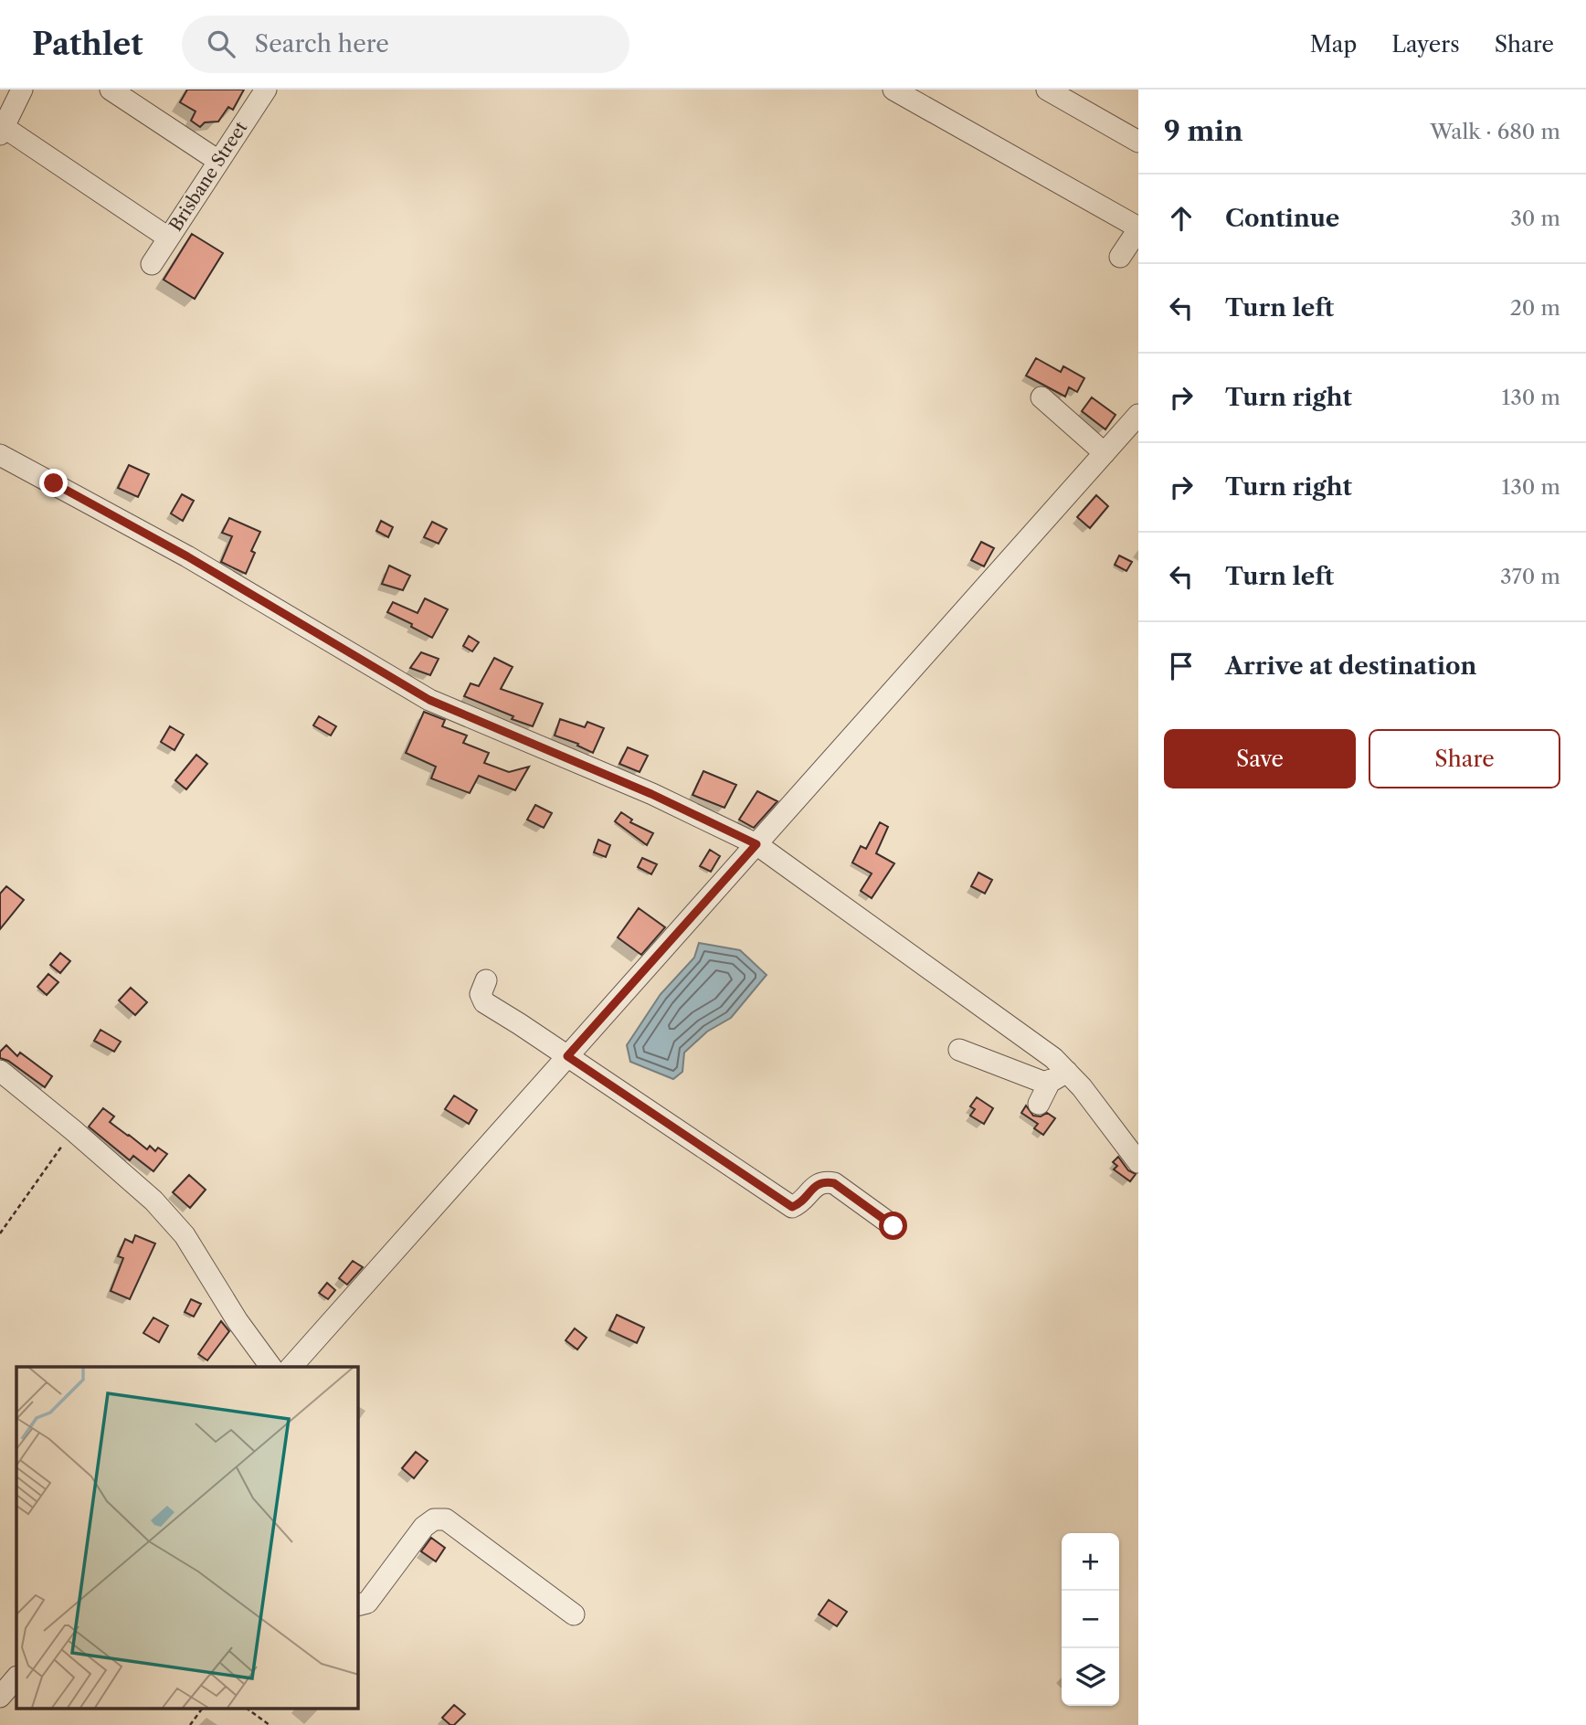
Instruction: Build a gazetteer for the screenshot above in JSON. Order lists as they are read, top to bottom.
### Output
{
  "streets": {
    "street": ["Brisbane Street"]
  },
  "page": {
    "header": "Pathlet",
    "search": "Search here",
    "nav": ["Map", "Layers", "Share"],
    "heading": ["9 min", "Walk · 680 m"],
    "list": [
      ["Continue", "30 m"],
      ["Turn left", "20 m"],
      ["Turn right", "130 m"],
      ["Turn right", "130 m"],
      ["Turn left", "370 m"],
      "Arrive at destination"
    ],
    "buttons": ["Save", "Share"],
    "map_buttons": ["+", "−"]
  }
}
